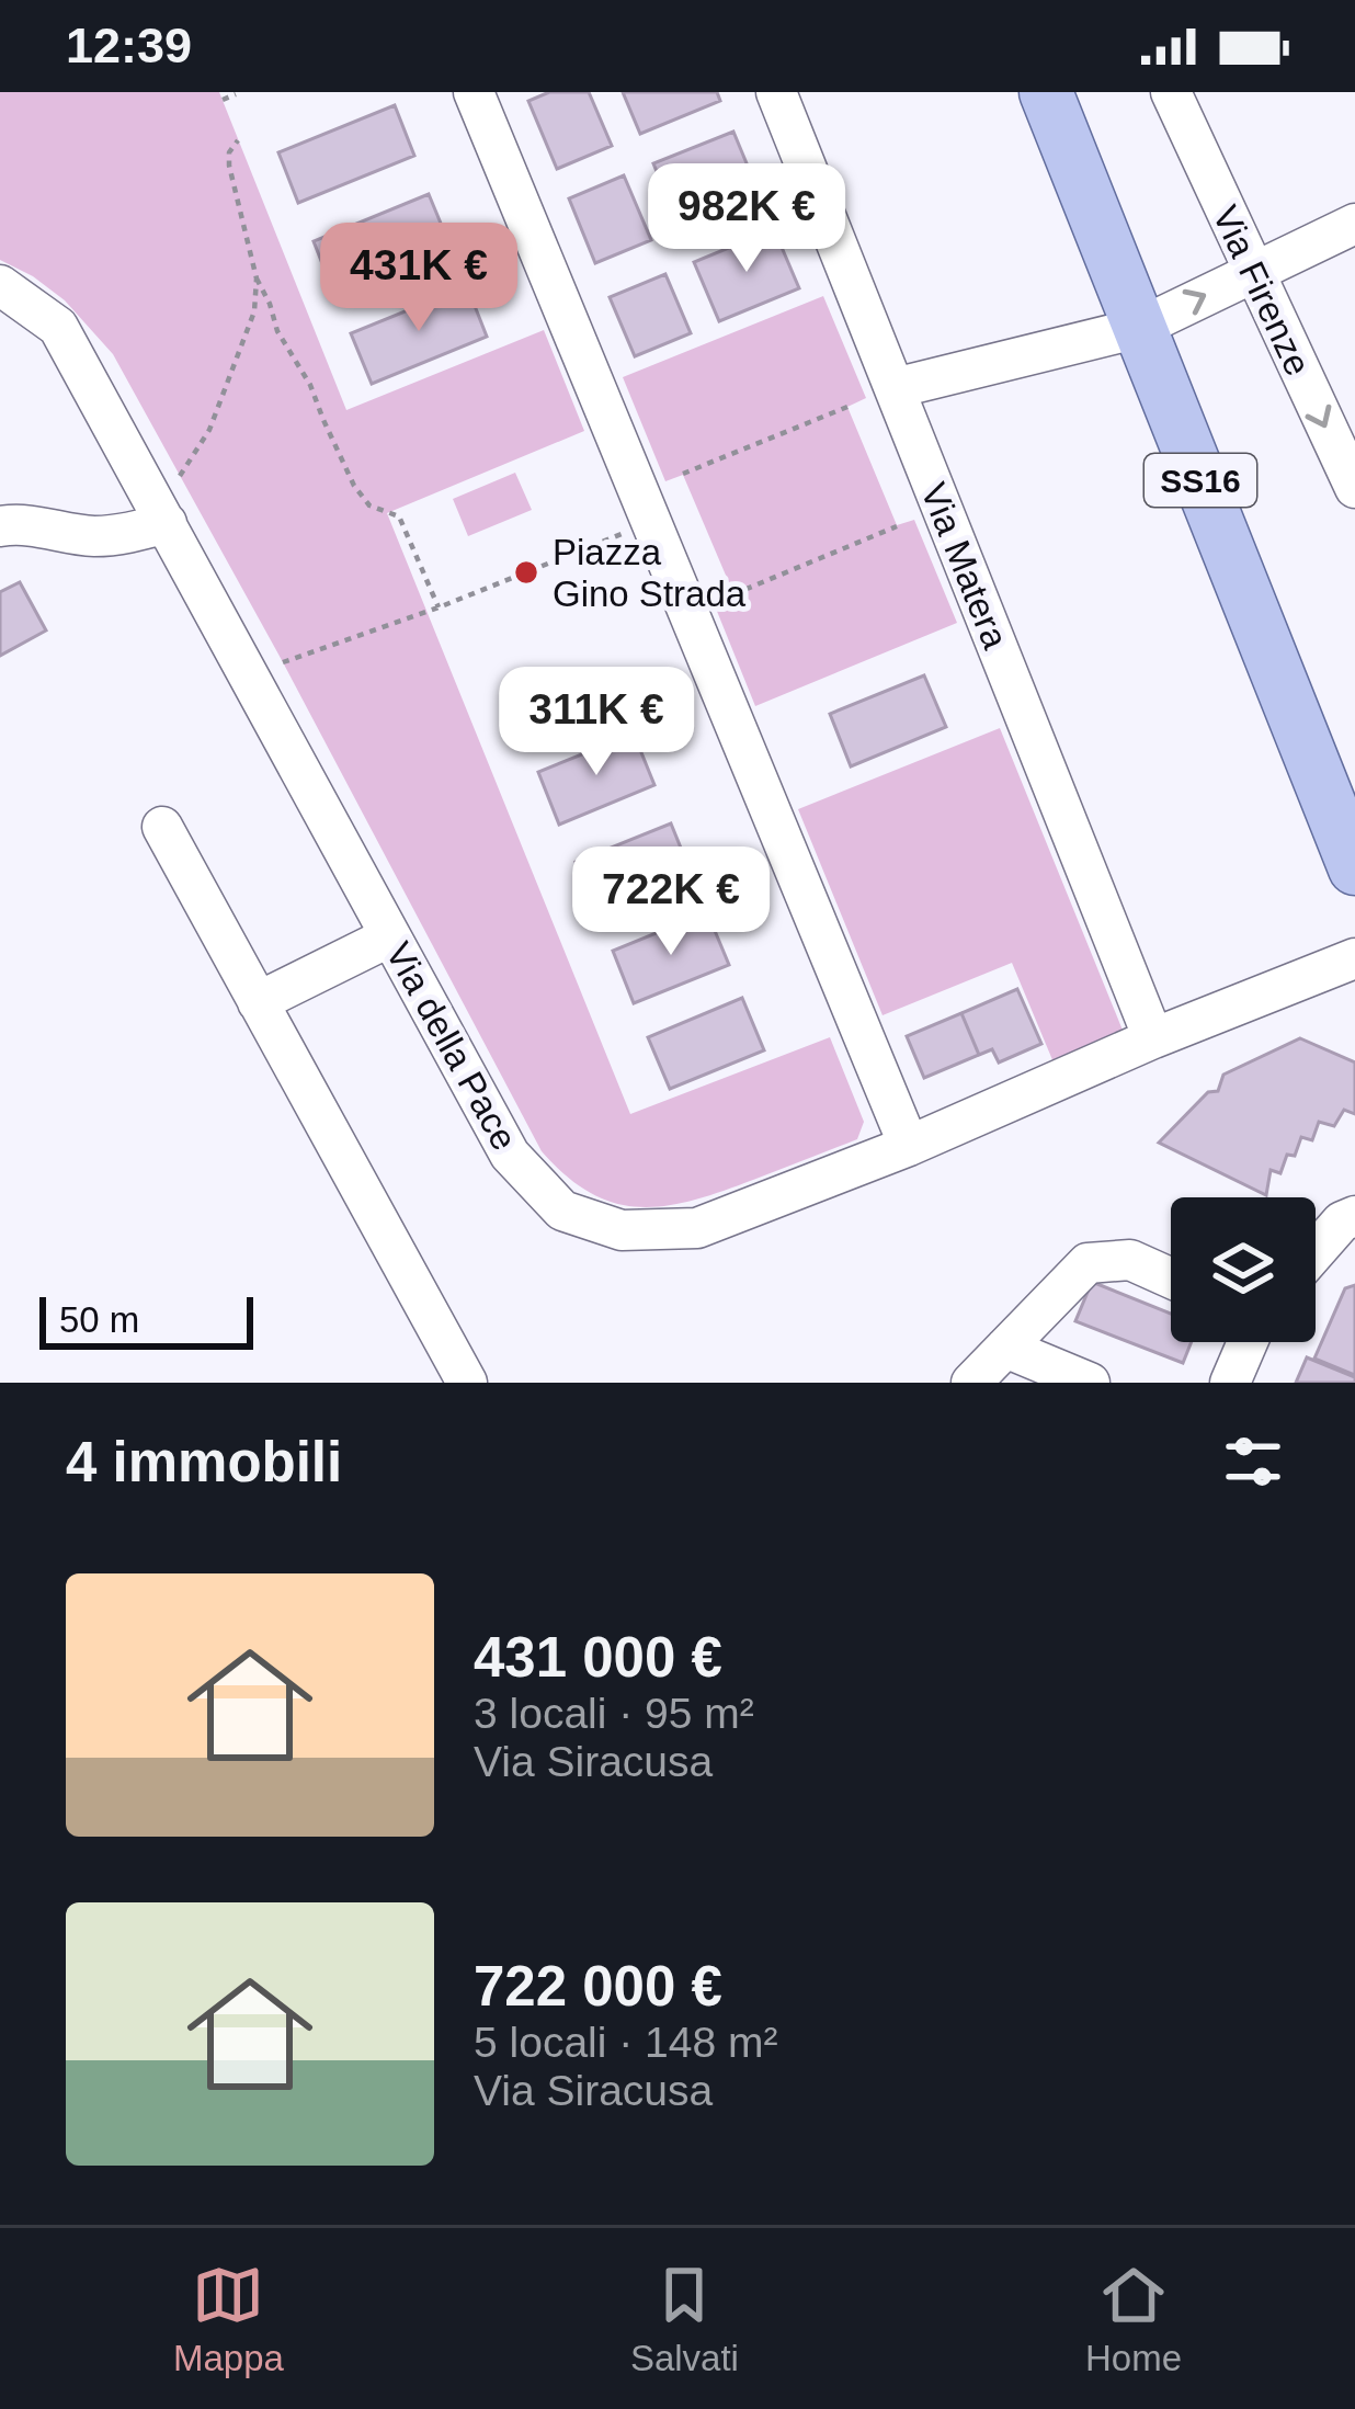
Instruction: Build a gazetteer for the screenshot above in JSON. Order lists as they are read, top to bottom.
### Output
{
  "streets": {
    "main road": ["SS16"],
    "street": ["Via Firenze", "Via Matera", "Via della Pace"]
  },
  "crossings": [
    ["Via Matera", "Via della Pace"]
  ],
  "one_way": ["Via Firenze"],
  "places": ["Piazza Gino Strada"],
  "scale_bar": "50 m",
  "page": {
    "status": "12:39",
    "price": [
      "982K €",
      "431K €",
      "311K €",
      "722K €"
    ],
    "scale": "50 m",
    "heading": "4 immobili",
    "list": [
      {
        "name": "431 000 €",
        "note": "3 locali · 95 m² · Via Siracusa"
      },
      {
        "name": "722 000 €",
        "note": "5 locali · 148 m² · Via Siracusa"
      }
    ],
    "tabs": ["Mappa", "Salvati", "Home"]
  }
}
